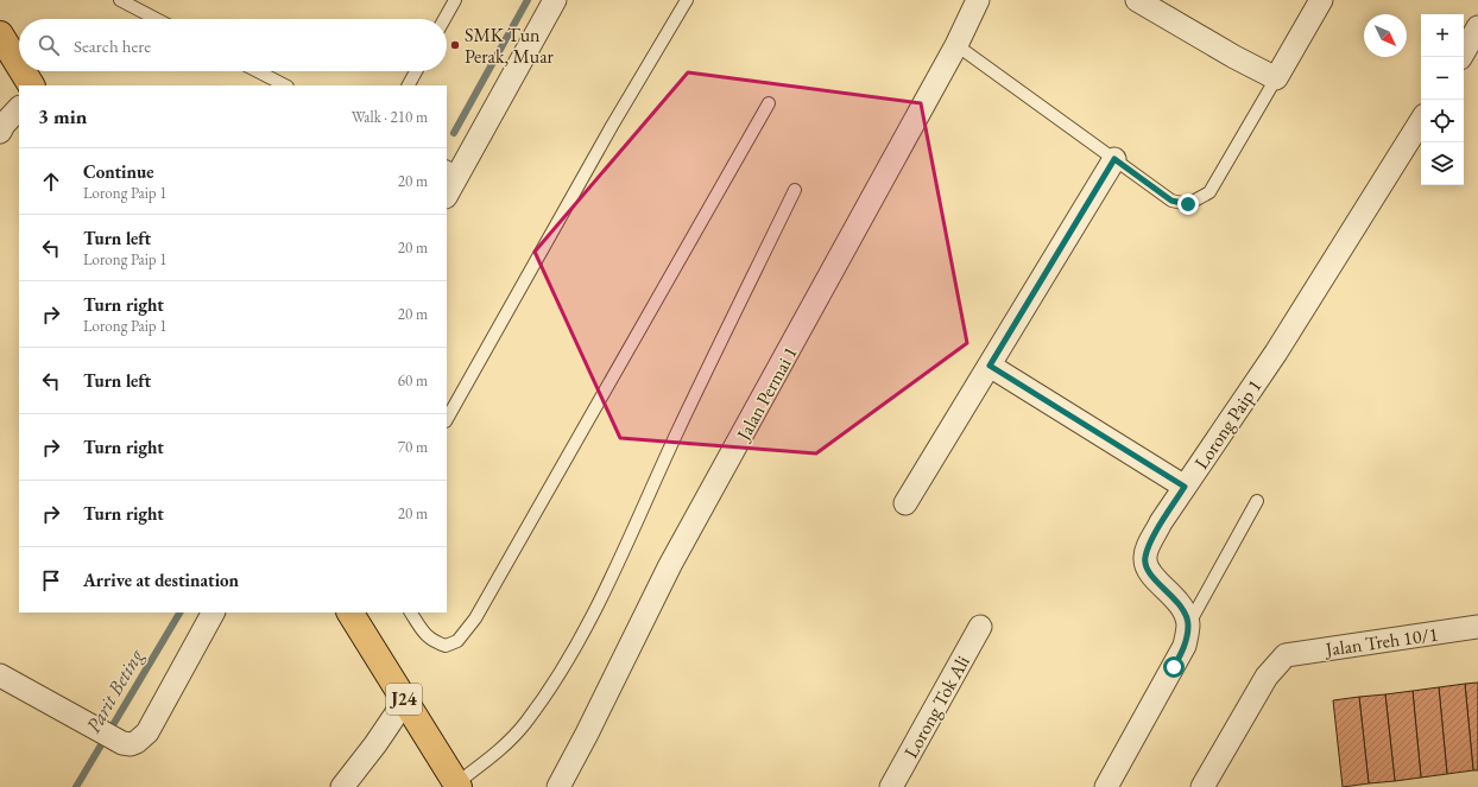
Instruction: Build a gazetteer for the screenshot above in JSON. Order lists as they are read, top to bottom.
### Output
{
  "streets": {
    "main road": ["J24"],
    "street": [
      "Jalan Permai 1",
      "Lorong Paip 1",
      "Jalan Treh 10/1",
      "Lorong Tok Ali"
    ]
  },
  "water": ["Parit Beting"],
  "places": ["SMK Tun Perak, Muar"],
  "north": "bottom right",
  "page": {
    "map_buttons": ["+", "−"],
    "search": "Search here",
    "heading": ["3 min", "Walk · 210 m"],
    "list": [
      ["Continue", "Lorong Paip 1", "20 m"],
      ["Turn left", "Lorong Paip 1", "20 m"],
      ["Turn right", "Lorong Paip 1", "20 m"],
      ["Turn left", "60 m"],
      ["Turn right", "70 m"],
      ["Turn right", "20 m"],
      "Arrive at destination"
    ]
  }
}
